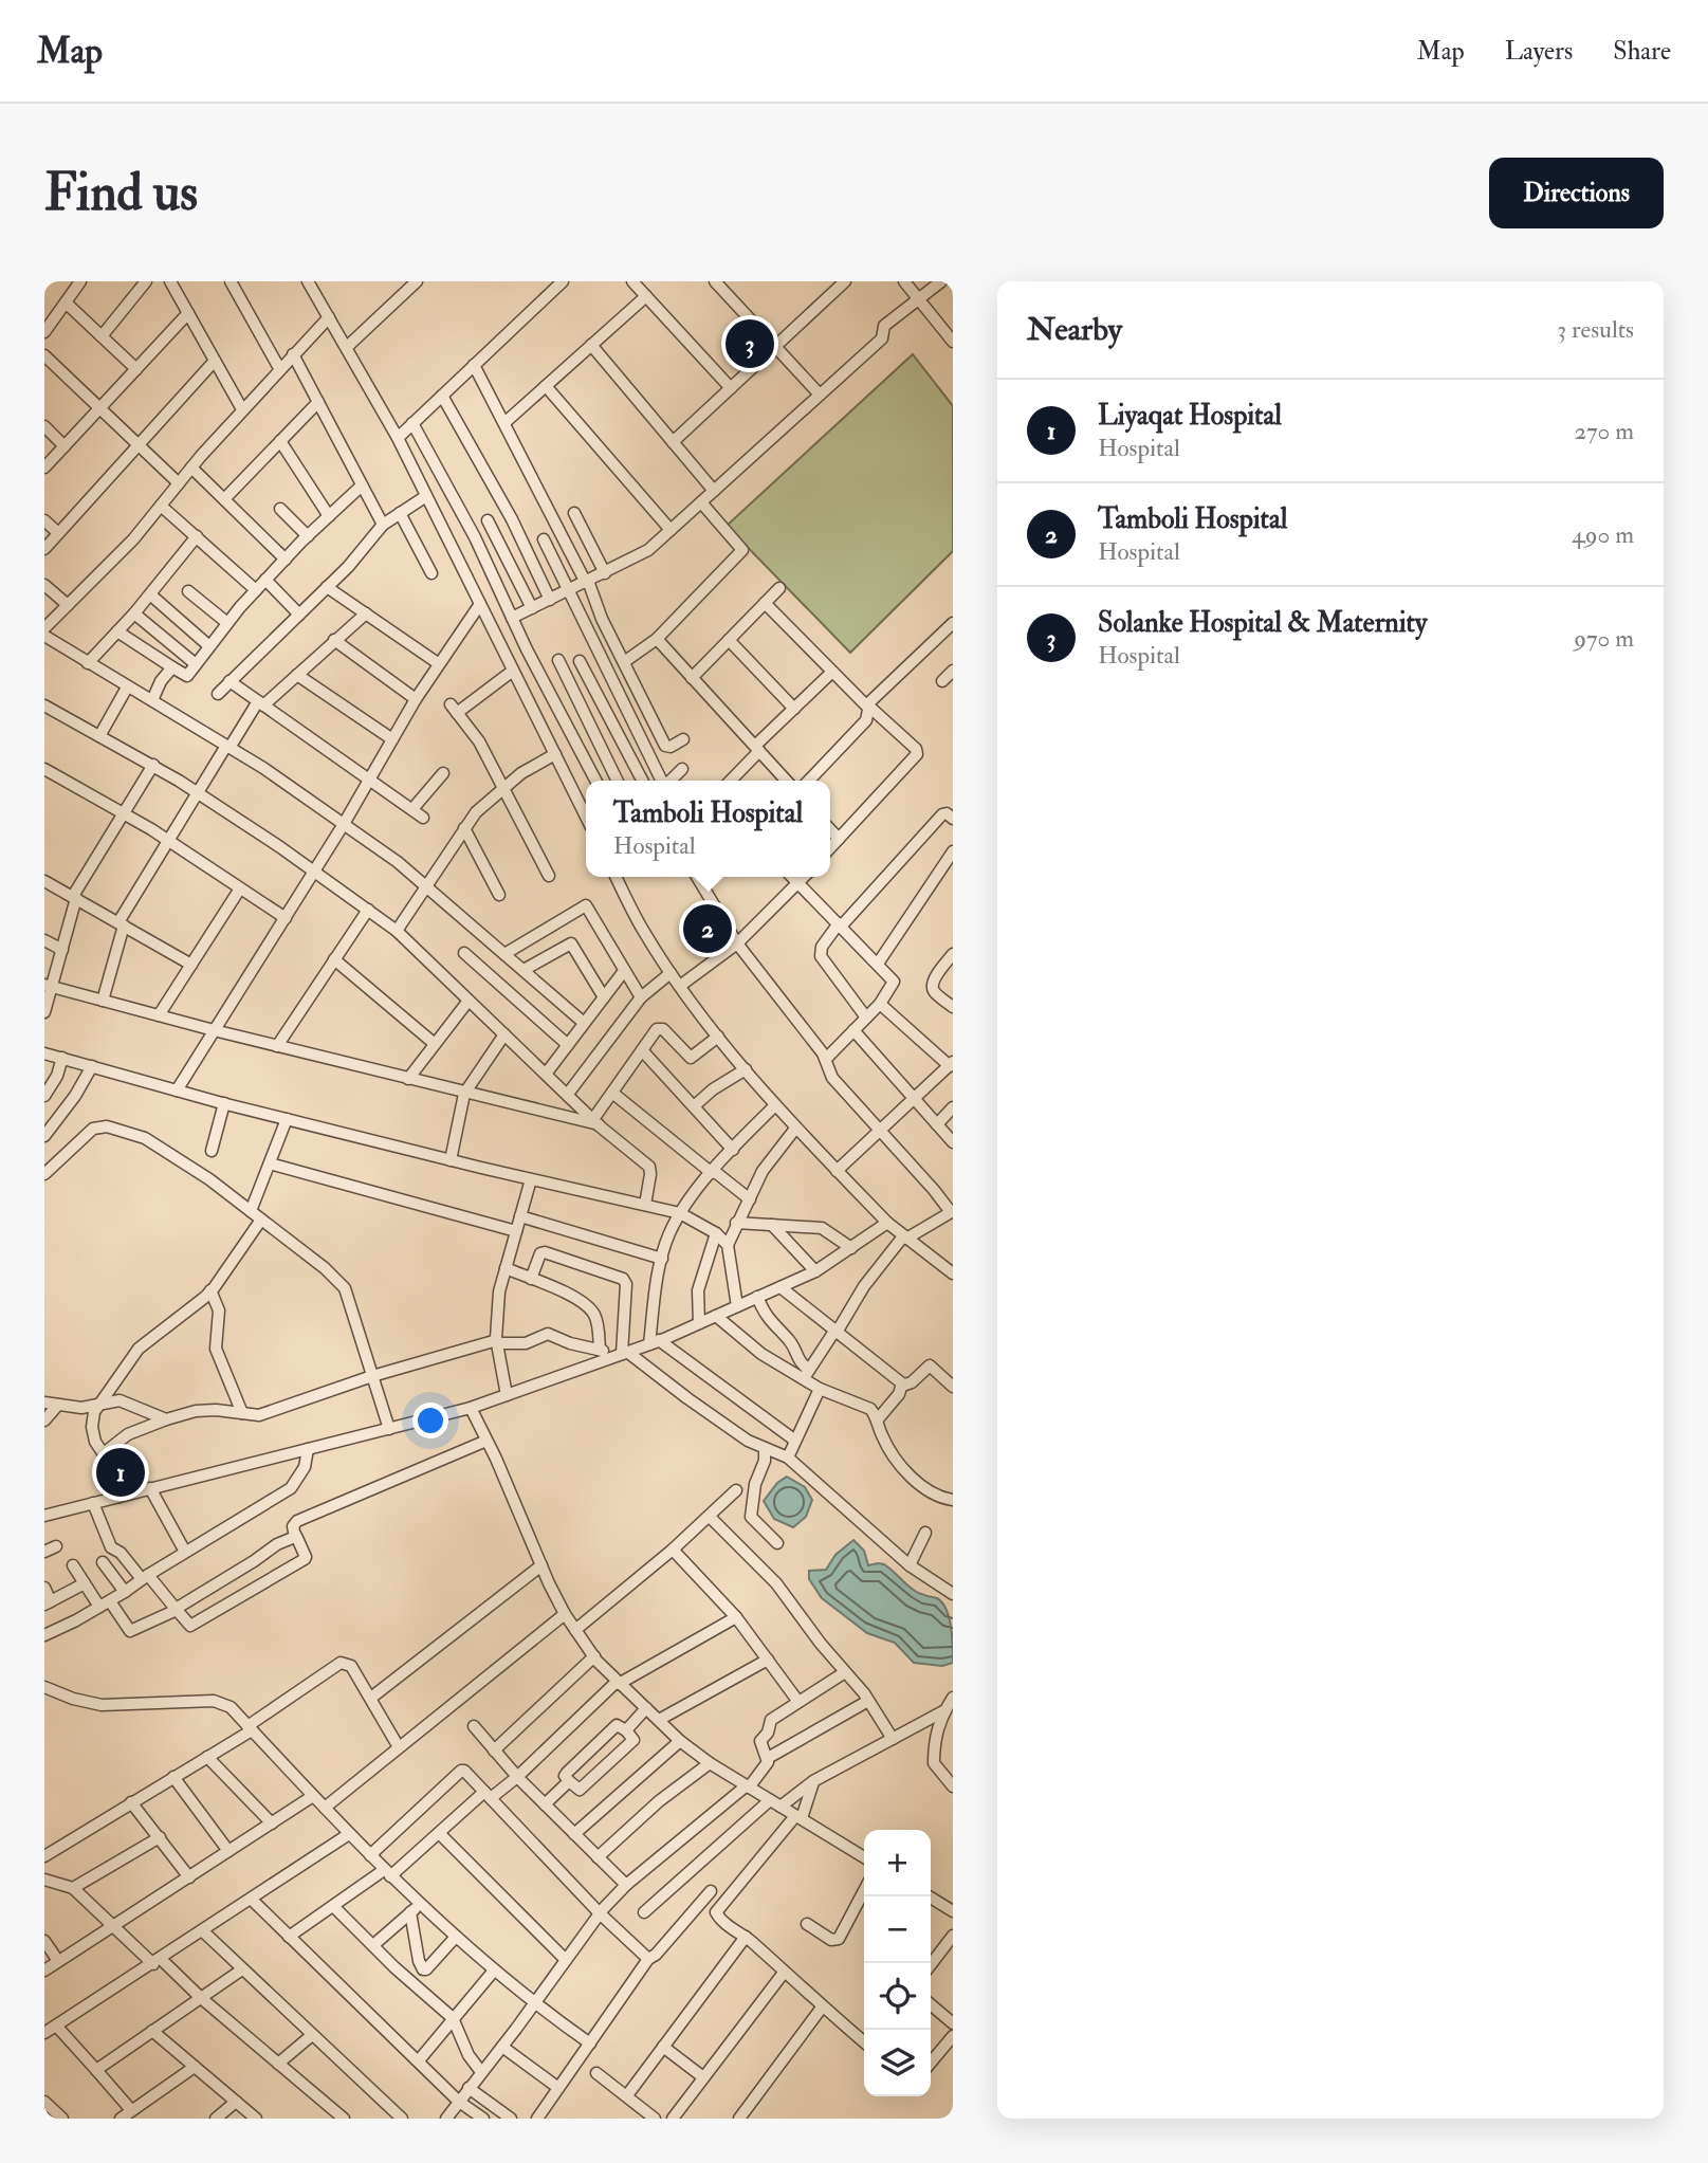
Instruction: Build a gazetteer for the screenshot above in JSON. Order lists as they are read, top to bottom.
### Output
{
  "page": {
    "header": "Map",
    "nav": ["Map", "Layers", "Share"],
    "buttons": "Directions",
    "title": "Find us",
    "heading": ["Nearby", "3 results"],
    "pins": ["3", "2", "1"],
    "list": [
      {
        "mark": "1",
        "name": "Liyaqat Hospital",
        "note": "Hospital",
        "value": "270 m"
      },
      {
        "mark": "2",
        "name": "Tamboli Hospital",
        "note": "Hospital",
        "value": "490 m"
      },
      {
        "mark": "3",
        "name": "Solanke Hospital & Maternity",
        "note": "Hospital",
        "value": "970 m"
      }
    ],
    "popup": ["Tamboli Hospital", "Hospital"],
    "map_buttons": ["+", "−"]
  }
}
